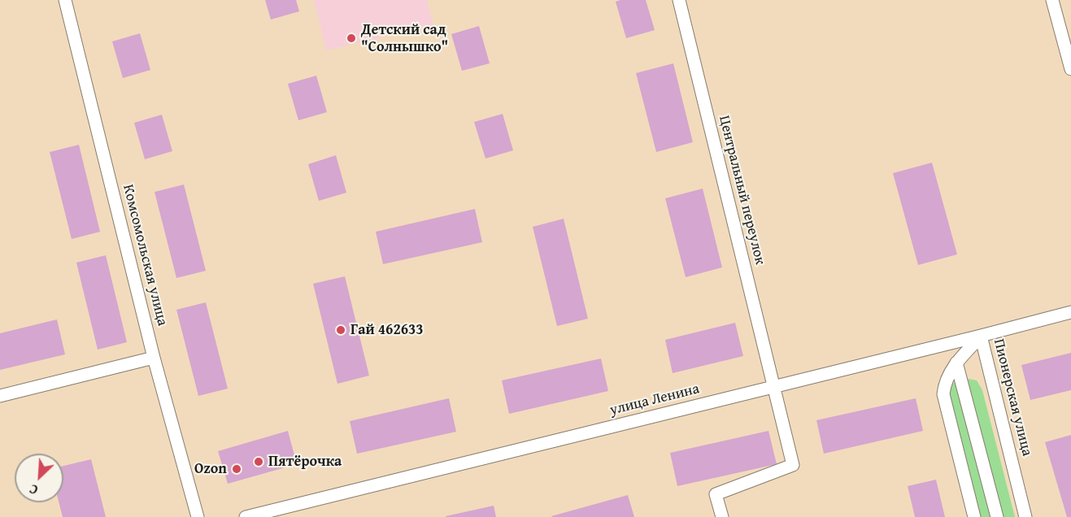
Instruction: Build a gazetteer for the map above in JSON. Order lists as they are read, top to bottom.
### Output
{
  "streets": {
    "street": [
      "Центральный переулок",
      "Комсомольская улица",
      "Пионерская улица",
      "улица Ленина"
    ]
  },
  "crossings": [
    ["Центральный переулок", "улица Ленина"],
    ["Пионерская улица", "улица Ленина"]
  ],
  "places": [
    "Детский сад \"Солнышко\"",
    "Гай 462633",
    "Пятёрочка",
    "Ozon"
  ],
  "north": "bottom left"
}
